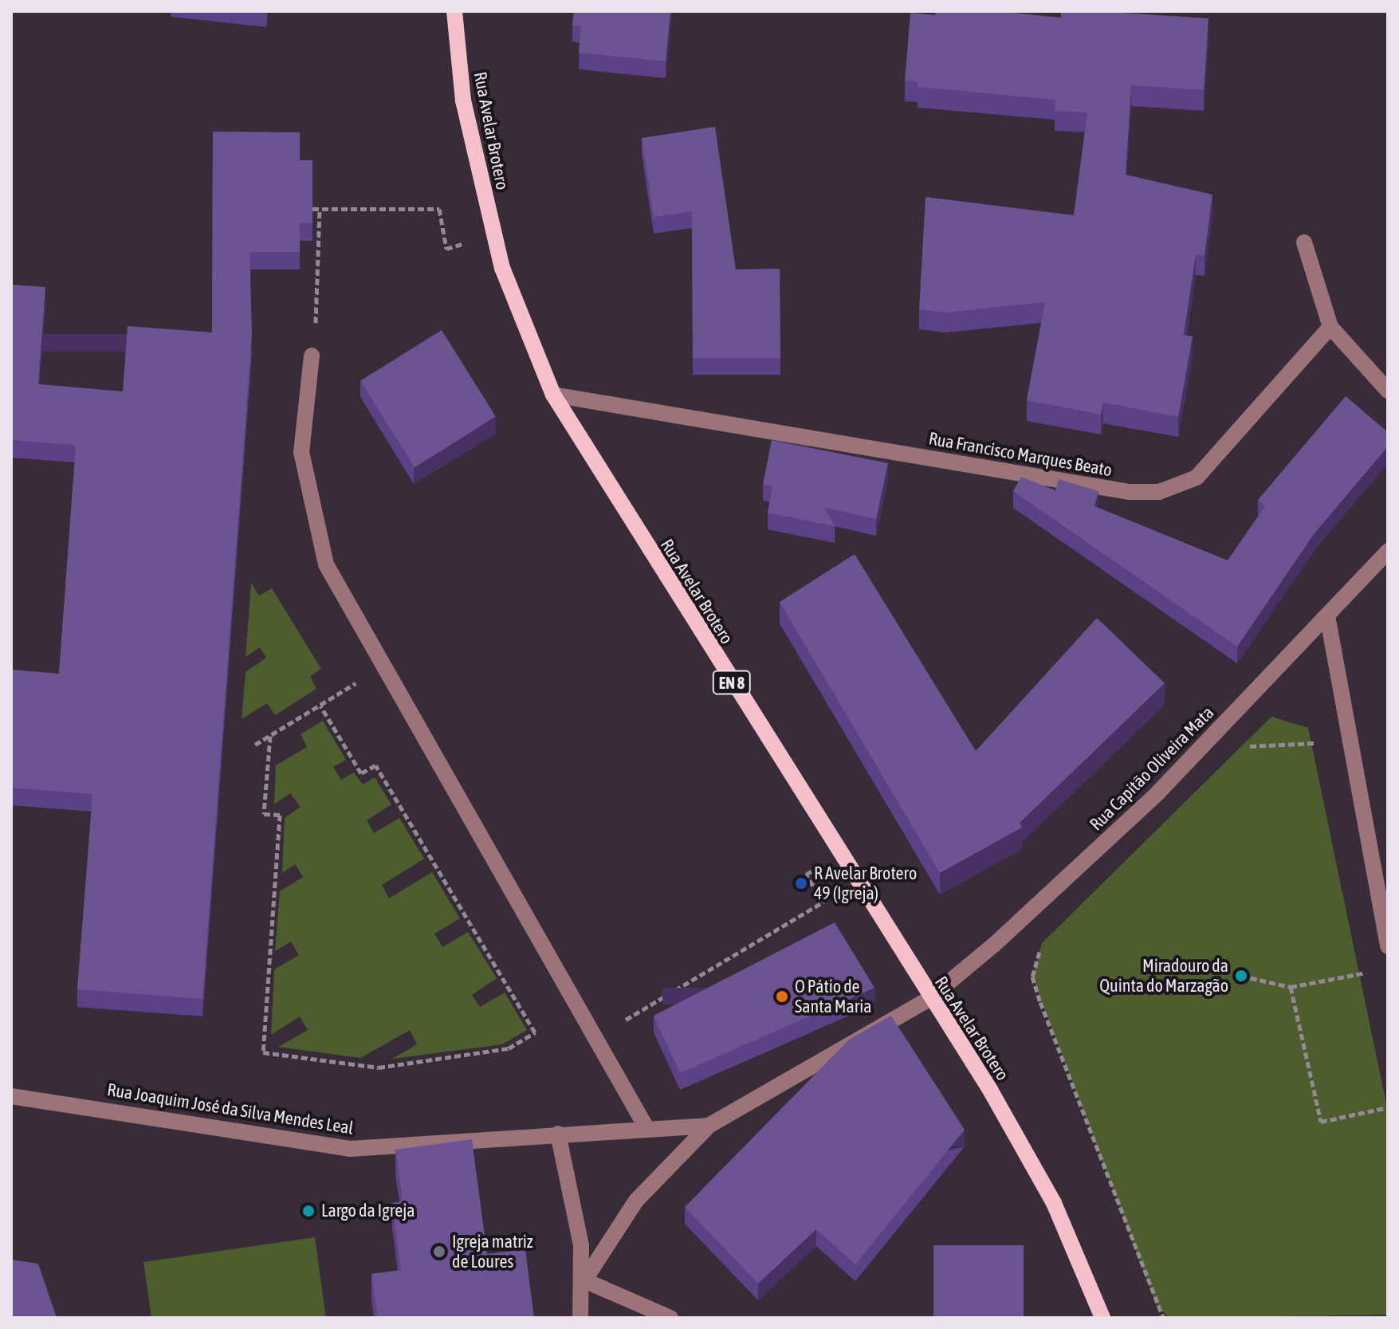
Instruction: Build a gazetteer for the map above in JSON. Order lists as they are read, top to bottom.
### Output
{
  "streets": {
    "main road": ["Rua Avelar Brotero", "EN 8"],
    "street": ["Rua Francisco Marques Beato", "Rua Capitão Oliveira Mata", "Rua Joaquim José da Silva Mendes Leal"]
  },
  "crossings": [
    ["Rua Avelar Brotero", "Rua Francisco Marques Beato"],
    ["Rua Avelar Brotero", "Rua Capitão Oliveira Mata"],
    ["Rua Capitão Oliveira Mata", "Rua Joaquim José da Silva Mendes Leal"]
  ],
  "places": [
    "R Avelar Brotero 49 (Igreja)",
    "Miradouro da Quinta do Marzagão",
    "O Pátio de Santa Maria",
    "Largo da Igreja",
    "Igreja matriz de Loures"
  ]
}
